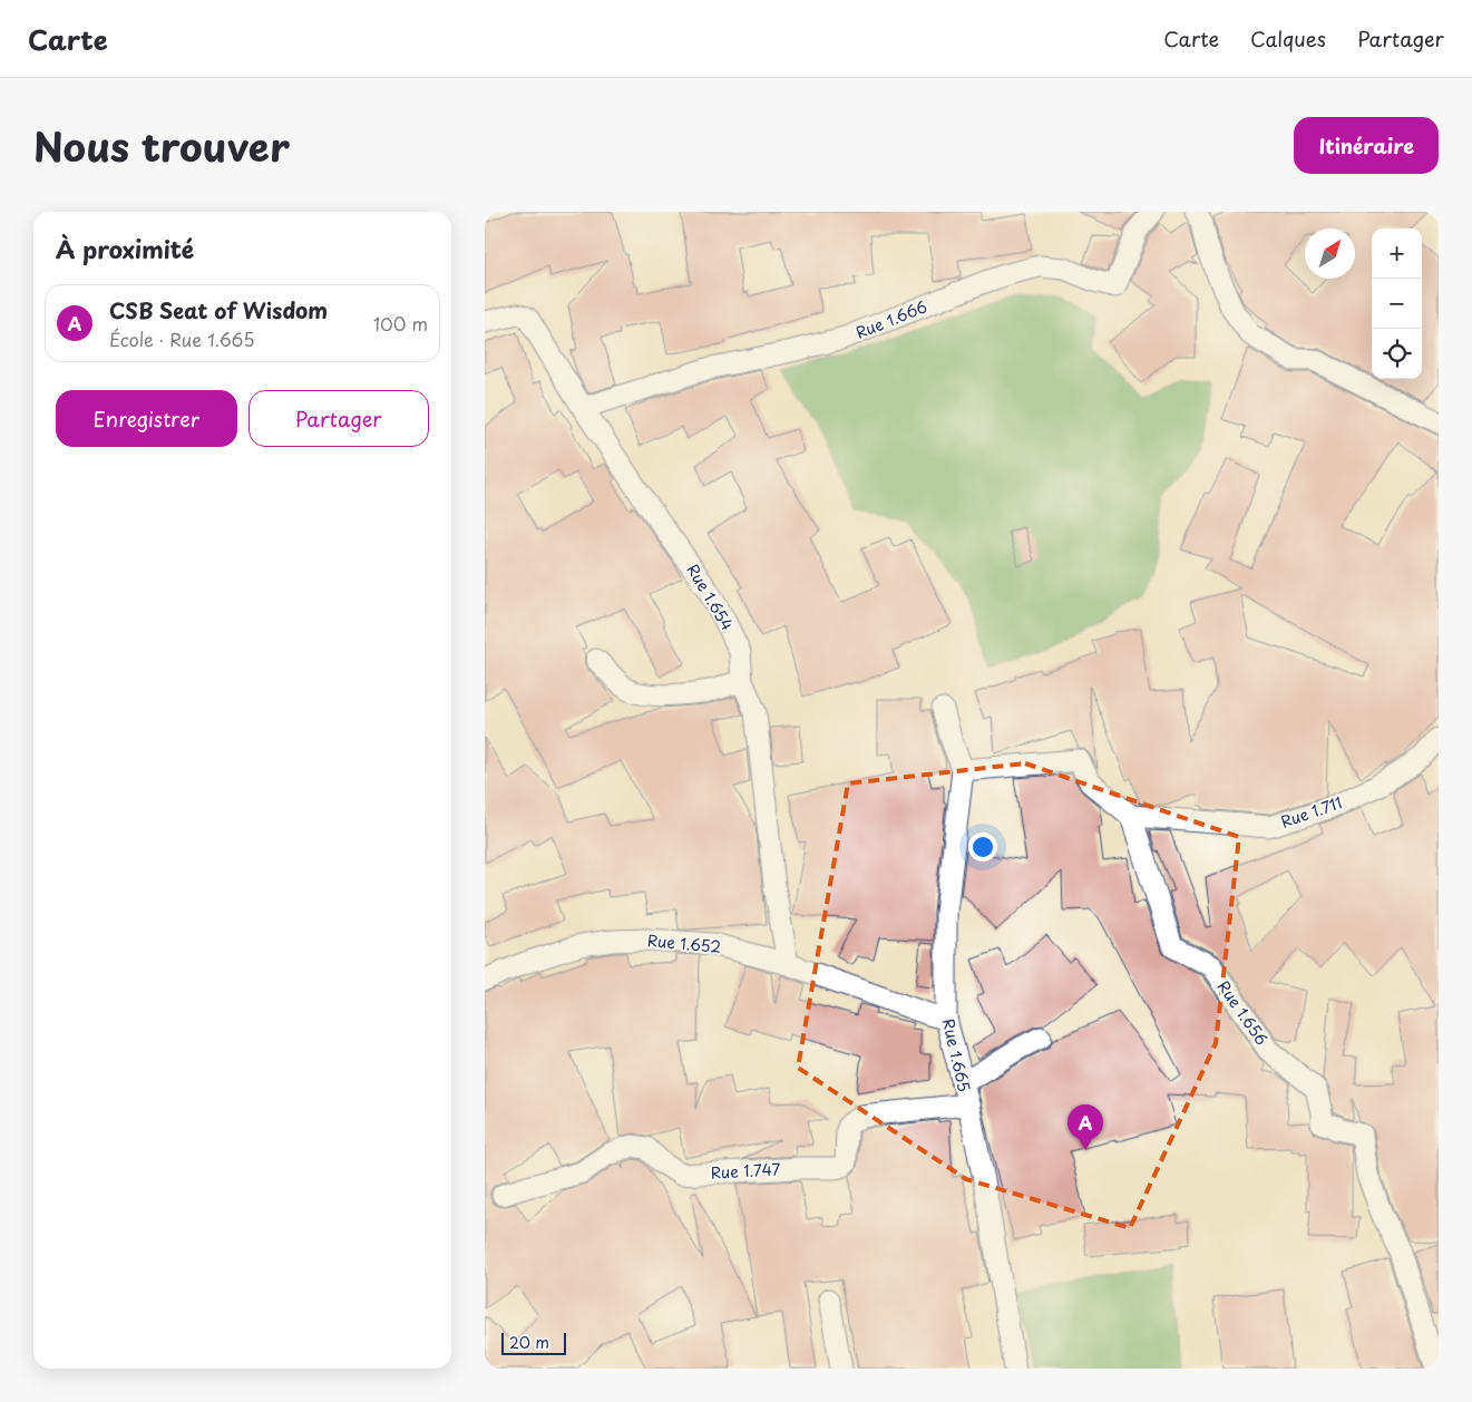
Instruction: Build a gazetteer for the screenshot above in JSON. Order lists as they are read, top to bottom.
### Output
{
  "streets": {
    "street": [
      "Rue 1.666",
      "Rue 1.654",
      "Rue 1.711",
      "Rue 1.652",
      "Rue 1.656",
      "Rue 1.665",
      "Rue 1.747"
    ]
  },
  "crossings": [
    ["Rue 1.666", "Rue 1.654"],
    ["Rue 1.654", "Rue 1.652"],
    ["Rue 1.711", "Rue 1.656"],
    ["Rue 1.652", "Rue 1.665"],
    ["Rue 1.665", "Rue 1.747"]
  ],
  "scale_bar": "20 m",
  "north": "top right",
  "page": {
    "header": "Carte",
    "nav": ["Carte", "Calques", "Partager"],
    "title": "Nous trouver",
    "buttons": [
      "Itinéraire",
      ["Enregistrer", "Partager"]
    ],
    "heading": "À proximité",
    "map_buttons": ["+", "−"],
    "list": [
      {
        "mark": "A",
        "name": "CSB Seat of Wisdom",
        "note": "École · Rue 1.665",
        "value": "100 m"
      }
    ],
    "pins": "A",
    "scale": "20 m"
  }
}
